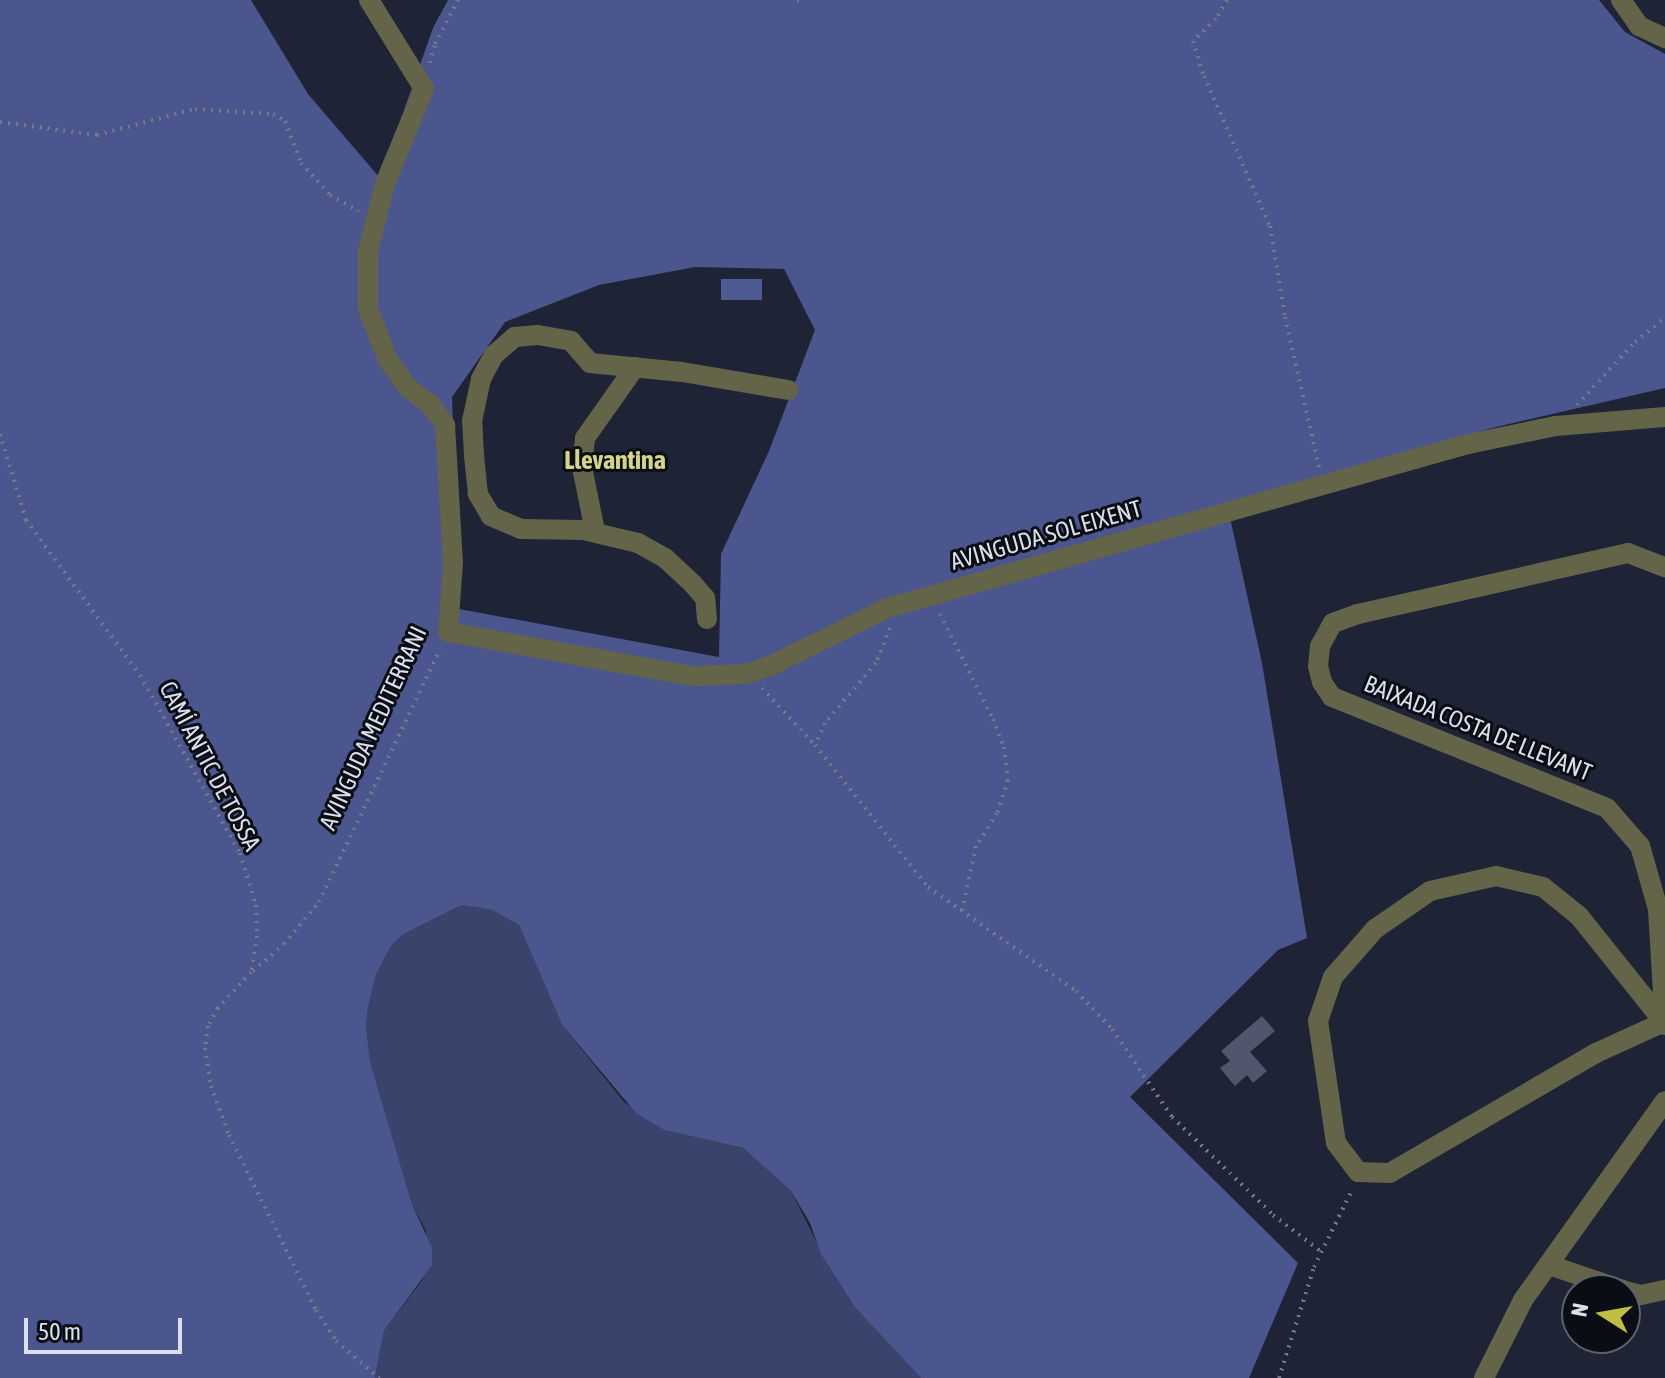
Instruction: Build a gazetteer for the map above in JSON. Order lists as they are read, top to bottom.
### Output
{
  "streets": {
    "street": ["AVINGUDA SOL EIXENT", "AVINGUDA MEDITERRANI", "BAIXADA COSTA DE LLEVANT"],
    "path": ["CAMÍ ANTIC DE TOSSA"]
  },
  "crossings": [
    ["AVINGUDA SOL EIXENT", "AVINGUDA MEDITERRANI"],
    ["AVINGUDA MEDITERRANI", "CAMÍ ANTIC DE TOSSA"]
  ],
  "districts": ["Llevantina"],
  "scale_bar": "50 m",
  "north": "left"
}
